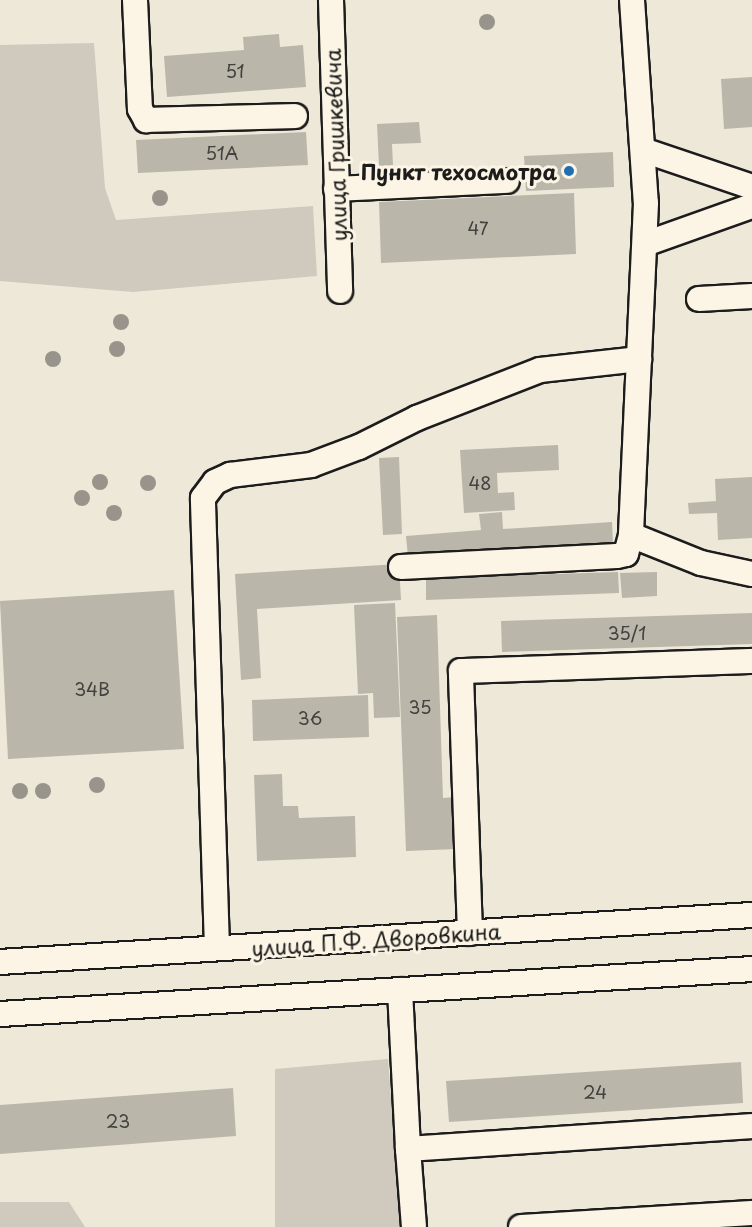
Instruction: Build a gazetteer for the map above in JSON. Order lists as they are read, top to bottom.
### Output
{
  "streets": {
    "street": ["улица Гришкевича", "улица П.Ф. Дворовкина"]
  },
  "places": ["Пункт техосмотра"],
  "house_numbers": [
    "51",
    "51А",
    "47",
    "48",
    "35/1",
    "34В",
    "35",
    "36",
    "24",
    "23"
  ]
}
